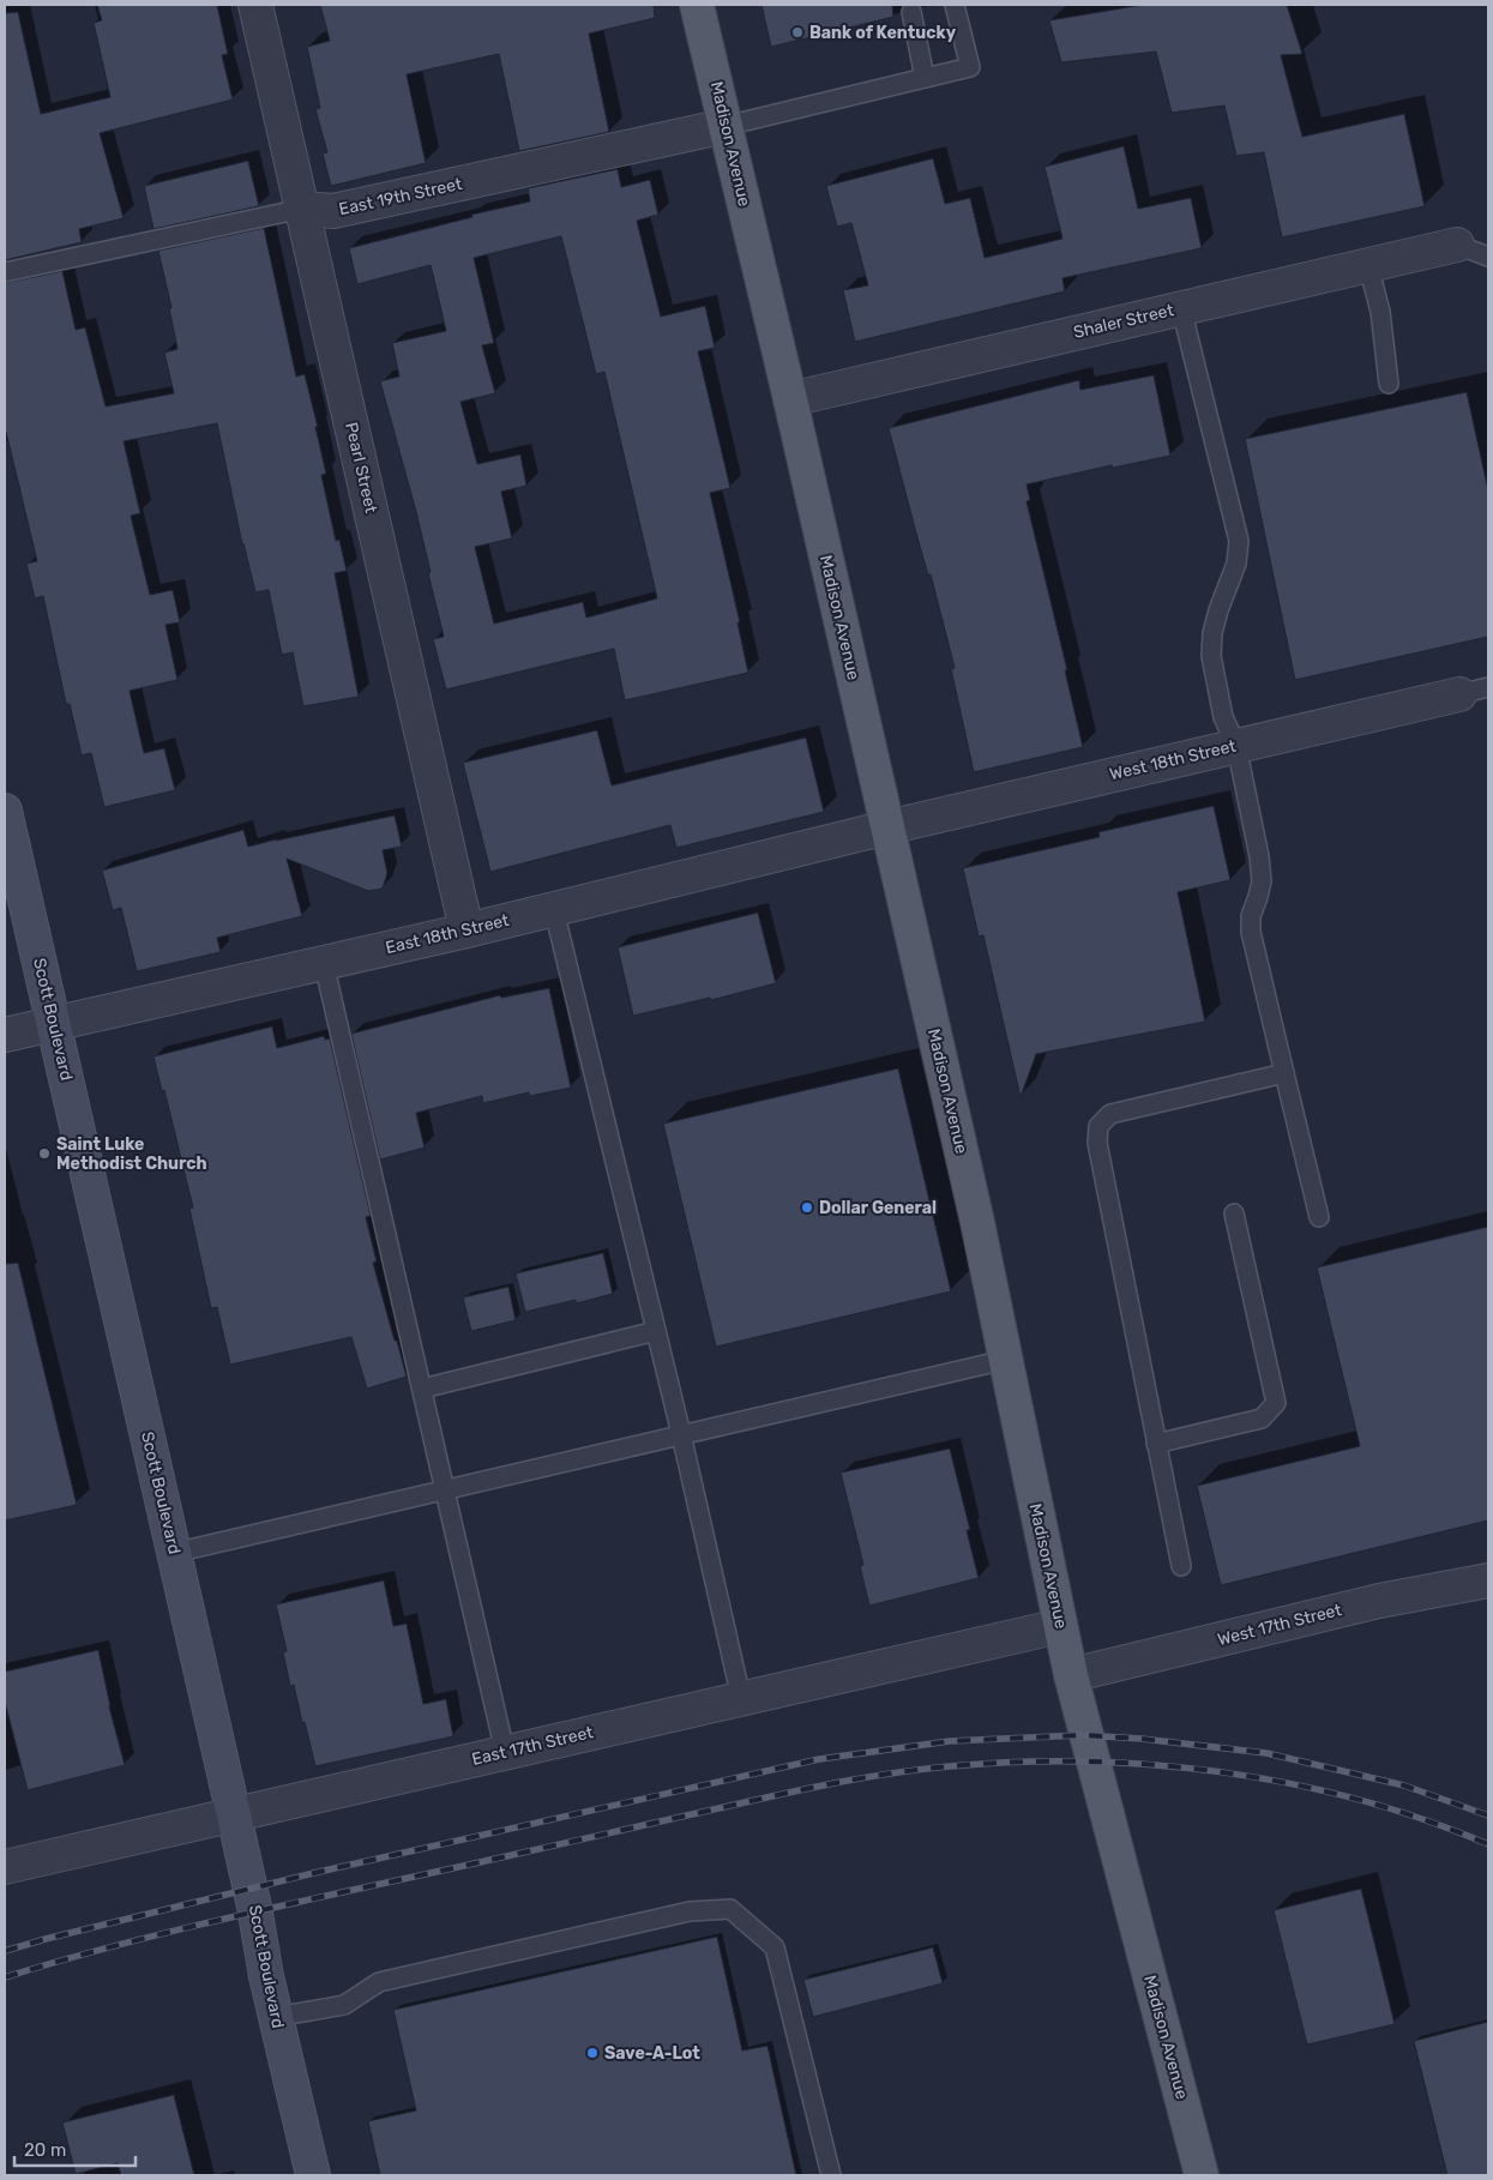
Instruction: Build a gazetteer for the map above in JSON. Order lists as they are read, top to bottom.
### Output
{
  "streets": {
    "main road": ["Madison Avenue", "Scott Boulevard"],
    "street": [
      "East 19th Street",
      "Shaler Street",
      "Pearl Street",
      "West 18th Street",
      "East 18th Street",
      "West 17th Street",
      "East 17th Street"
    ]
  },
  "crossings": [
    ["Madison Avenue", "East 19th Street"],
    ["Madison Avenue", "Shaler Street"],
    ["Madison Avenue", "West 18th Street"],
    ["Madison Avenue", "East 18th Street"],
    ["Madison Avenue", "West 17th Street"],
    ["Madison Avenue", "East 17th Street"],
    ["East 19th Street", "Pearl Street"],
    ["Pearl Street", "East 18th Street"],
    ["West 18th Street", "East 18th Street"],
    ["East 18th Street", "Scott Boulevard"],
    ["Scott Boulevard", "East 17th Street"]
  ],
  "places": [
    "Bank of Kentucky",
    "Saint Luke Methodist Church",
    "Dollar General",
    "Save-A-Lot"
  ],
  "scale_bar": "20 m"
}
